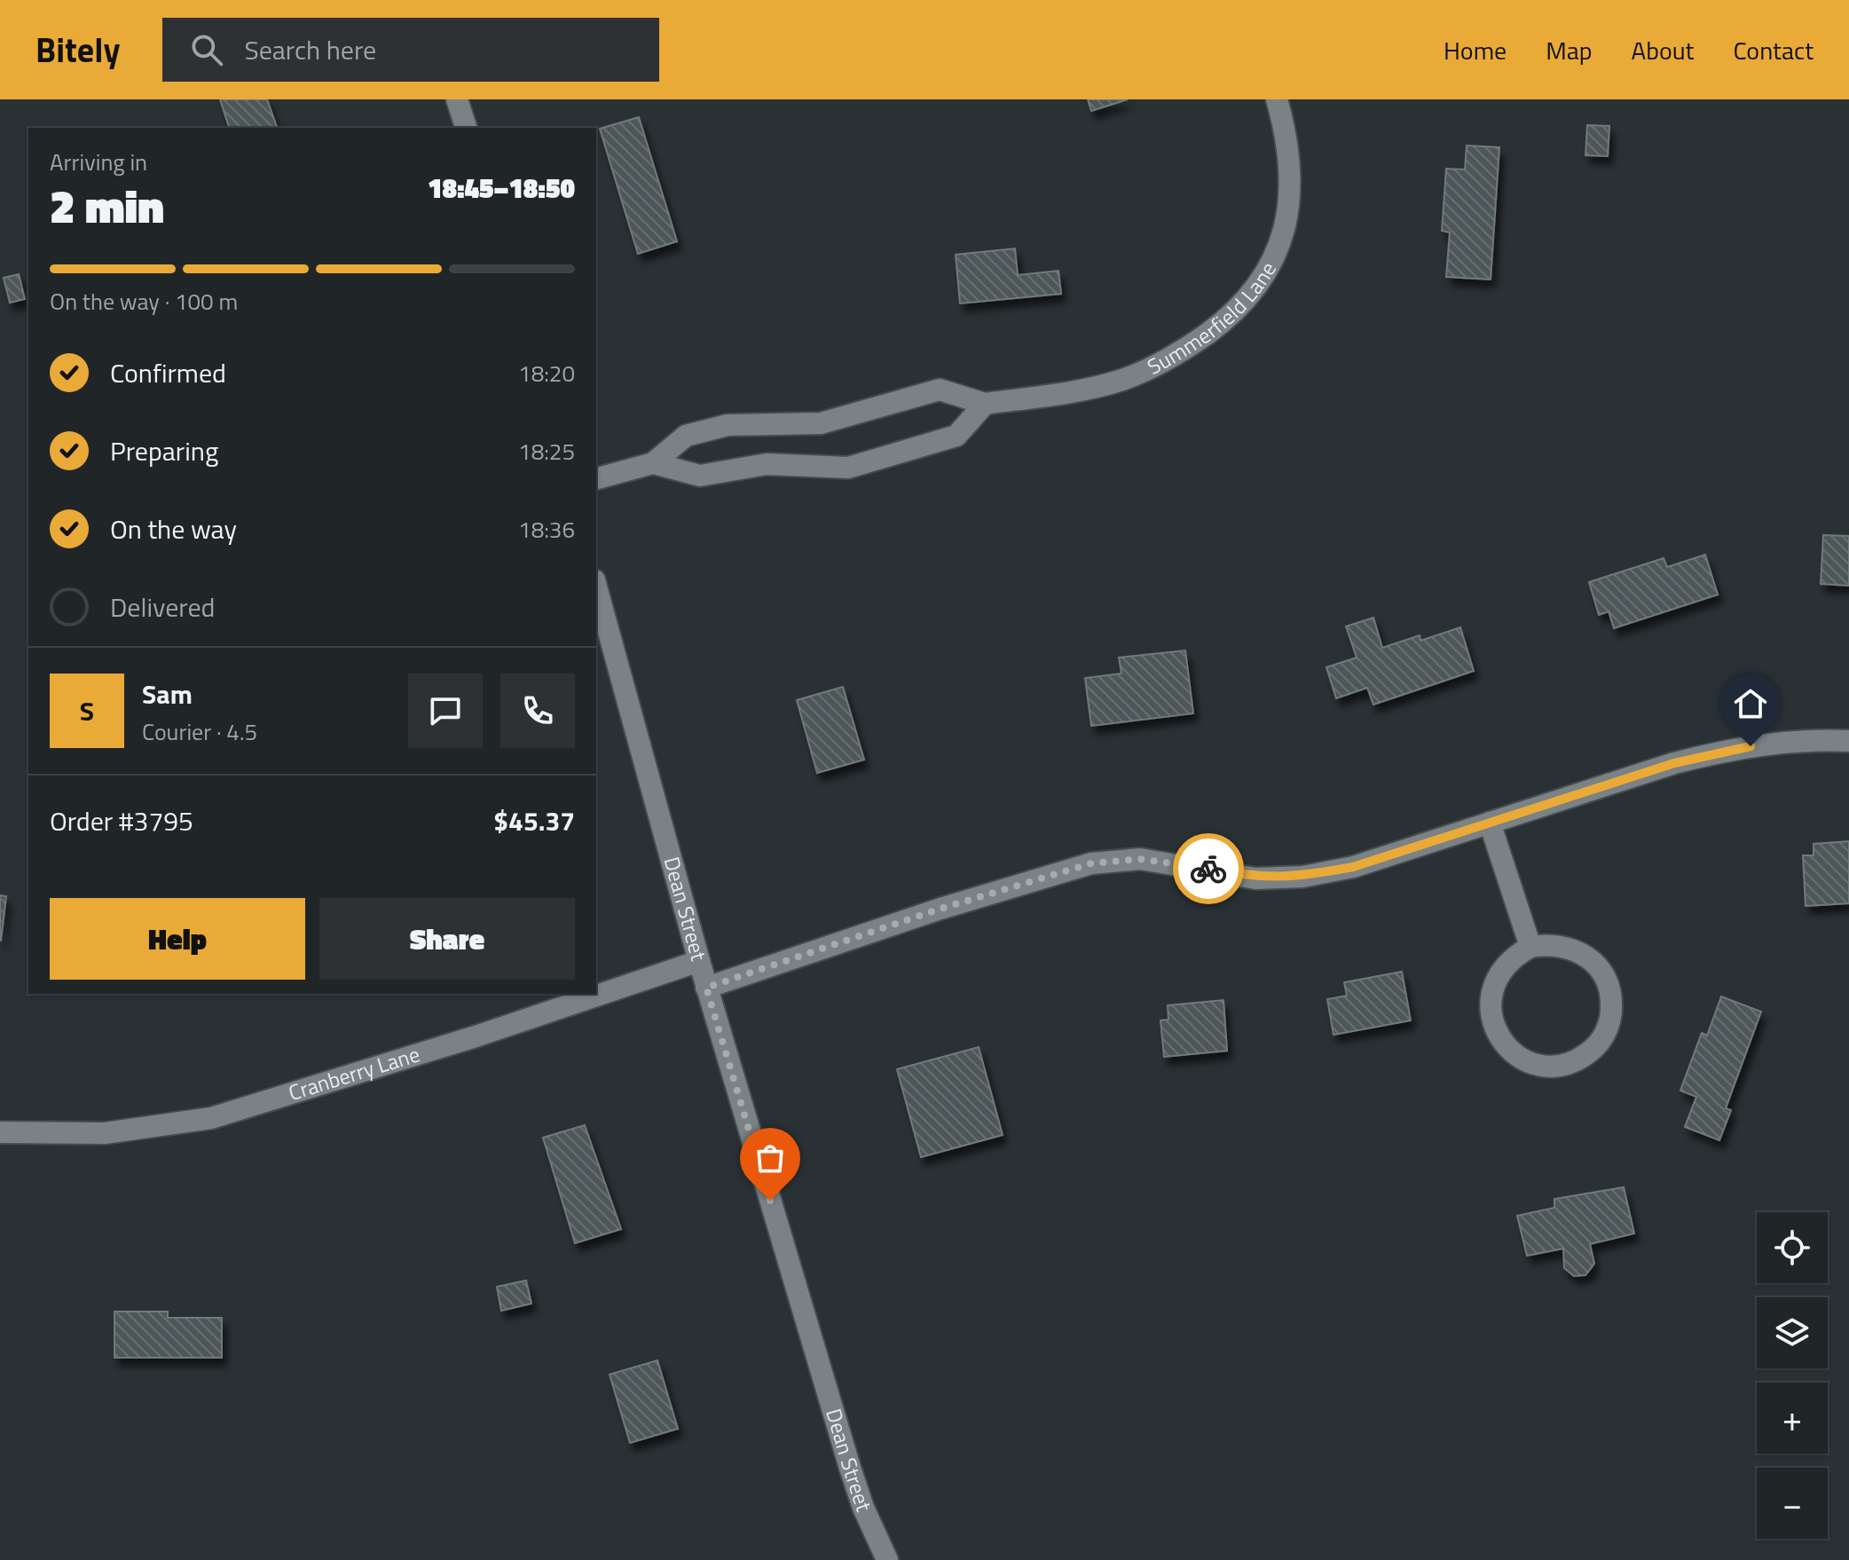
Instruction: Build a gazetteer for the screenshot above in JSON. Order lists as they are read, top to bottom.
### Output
{
  "streets": {
    "street": ["Summerfield Lane", "Dean Street", "Cranberry Lane"]
  },
  "crossings": [
    ["Dean Street", "Cranberry Lane"]
  ],
  "page": {
    "header": "Bitely",
    "search": "Search here",
    "nav": [
      "Home",
      "Map",
      "About",
      "Contact"
    ],
    "heading": ["2 min", "Arriving in", "18:45–18:50"],
    "panel": [
      "Sam",
      "Courier · 4.5",
      "Order #3795",
      "$45.37"
    ],
    "bar": "On the way · 100 m",
    "list": [
      ["Confirmed", "18:20"],
      ["Preparing", "18:25"],
      ["On the way", "18:36"],
      "Delivered"
    ],
    "round": "S",
    "buttons": ["Help", "Share"],
    "map_buttons": ["+", "−"]
  }
}
